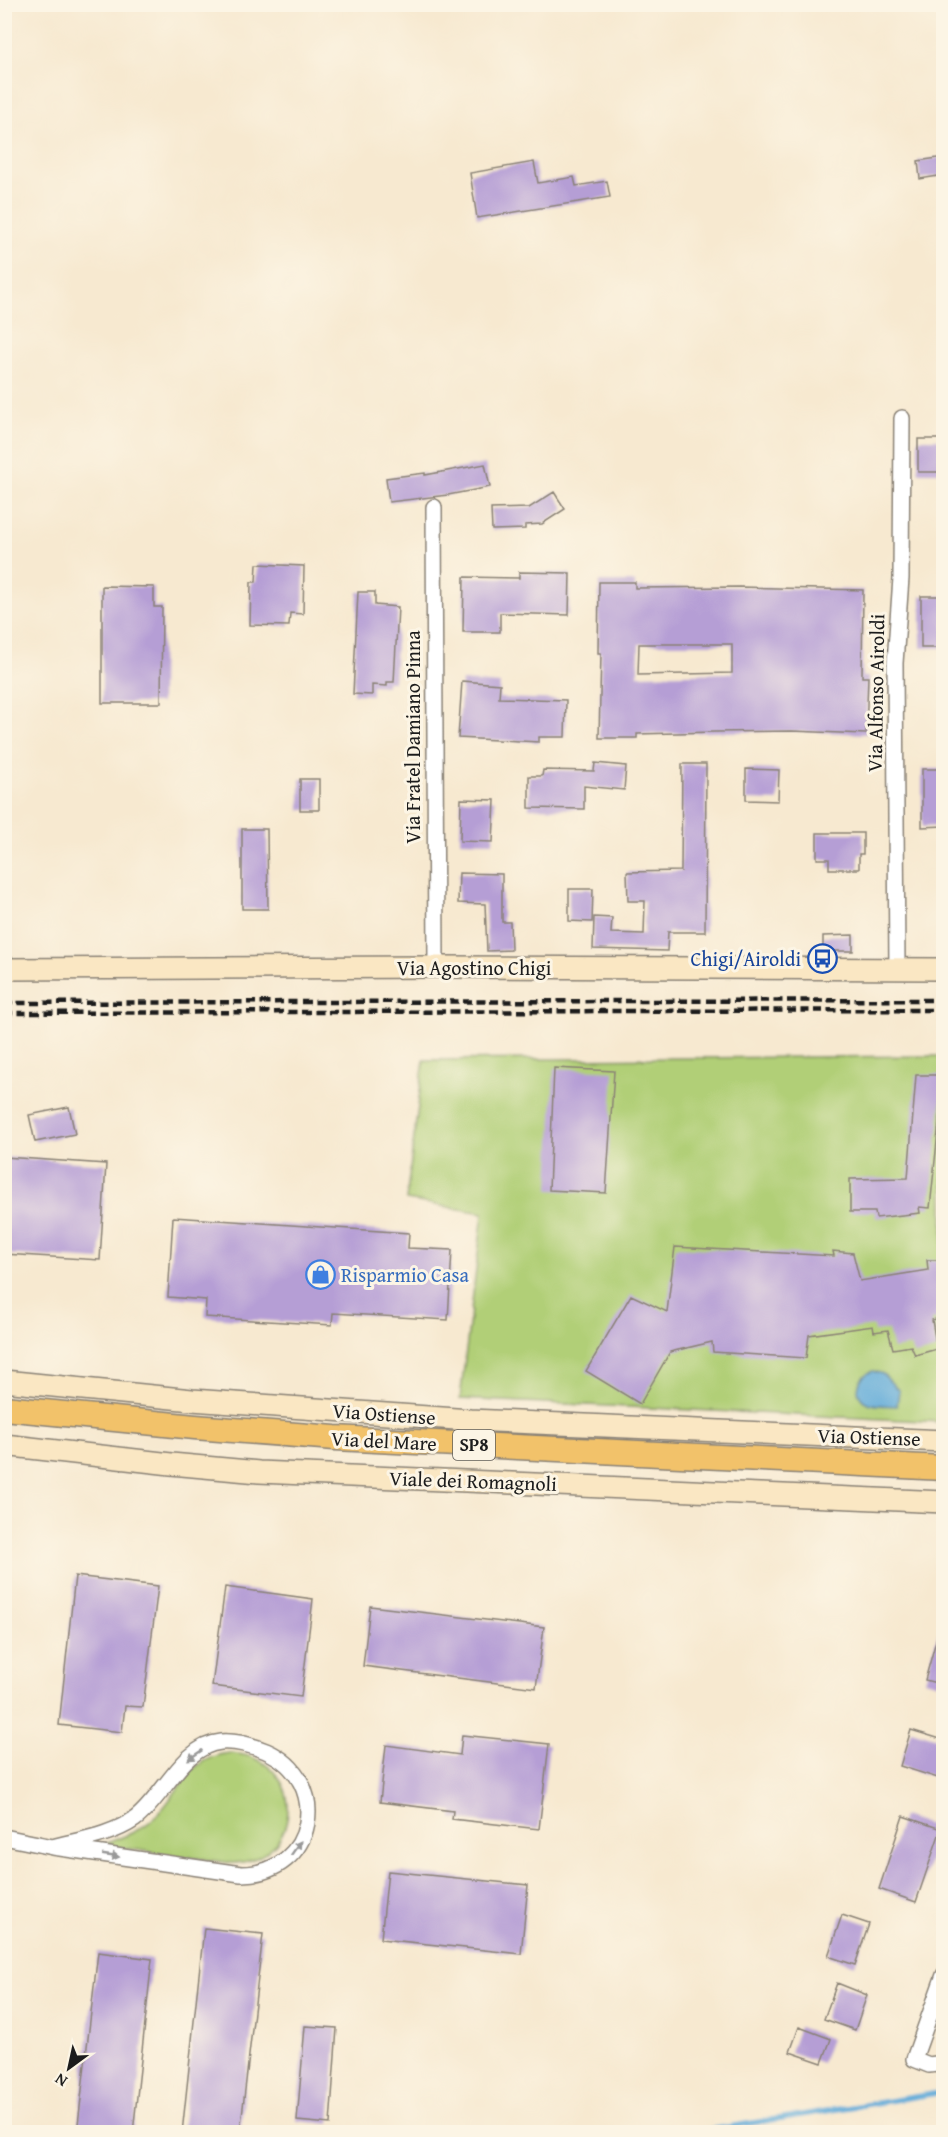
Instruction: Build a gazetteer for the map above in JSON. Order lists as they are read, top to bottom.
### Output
{
  "streets": {
    "main road": [
      "Via Agostino Chigi",
      "Via Ostiense",
      "Via del Mare",
      "SP8",
      "Viale dei Romagnoli"
    ],
    "street": ["Via Alfonso Airoldi", "Via Fratel Damiano Pinna"]
  },
  "crossings": [
    ["Via Alfonso Airoldi", "Via Agostino Chigi"],
    ["Via Fratel Damiano Pinna", "Via Agostino Chigi"]
  ],
  "places": {
    "bus stop": ["Chigi/Airoldi"],
    "shop": ["Risparmio Casa"]
  },
  "north": "bottom left"
}
